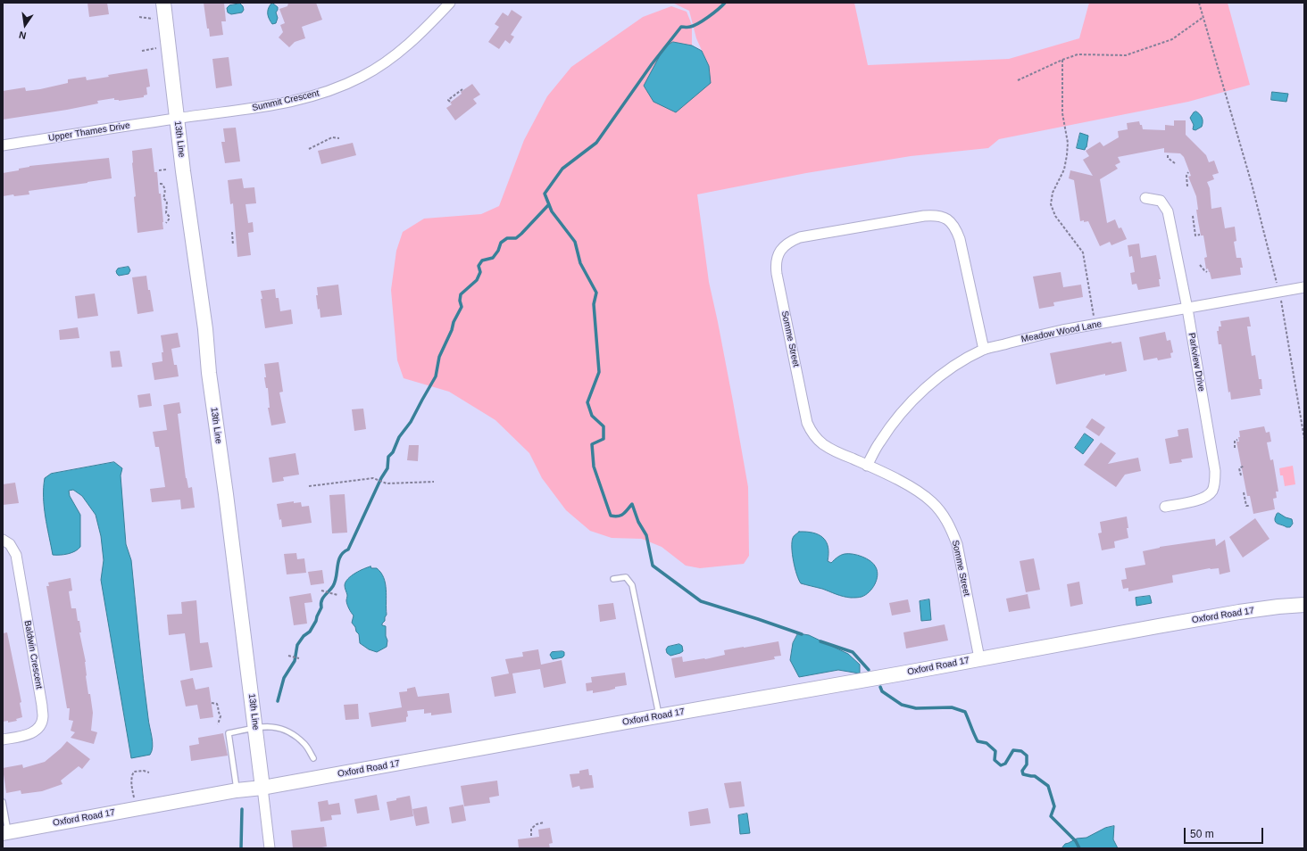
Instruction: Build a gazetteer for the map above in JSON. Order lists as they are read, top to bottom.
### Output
{
  "streets": {
    "main road": ["13th Line", "Oxford Road 17"],
    "street": [
      "Summit Crescent",
      "Upper Thames Drive",
      "Meadow Wood Lane",
      "Somme Street",
      "Parkview Drive",
      "Baldwin Crescent"
    ]
  },
  "crossings": [
    ["Summit Crescent", "Upper Thames Drive"],
    ["Summit Crescent", "13th Line"],
    ["Upper Thames Drive", "13th Line"],
    ["13th Line", "Oxford Road 17"],
    ["Meadow Wood Lane", "Somme Street"],
    ["Meadow Wood Lane", "Parkview Drive"],
    ["Somme Street", "Oxford Road 17"]
  ],
  "scale_bar": "50 m",
  "north": "bottom"
}
